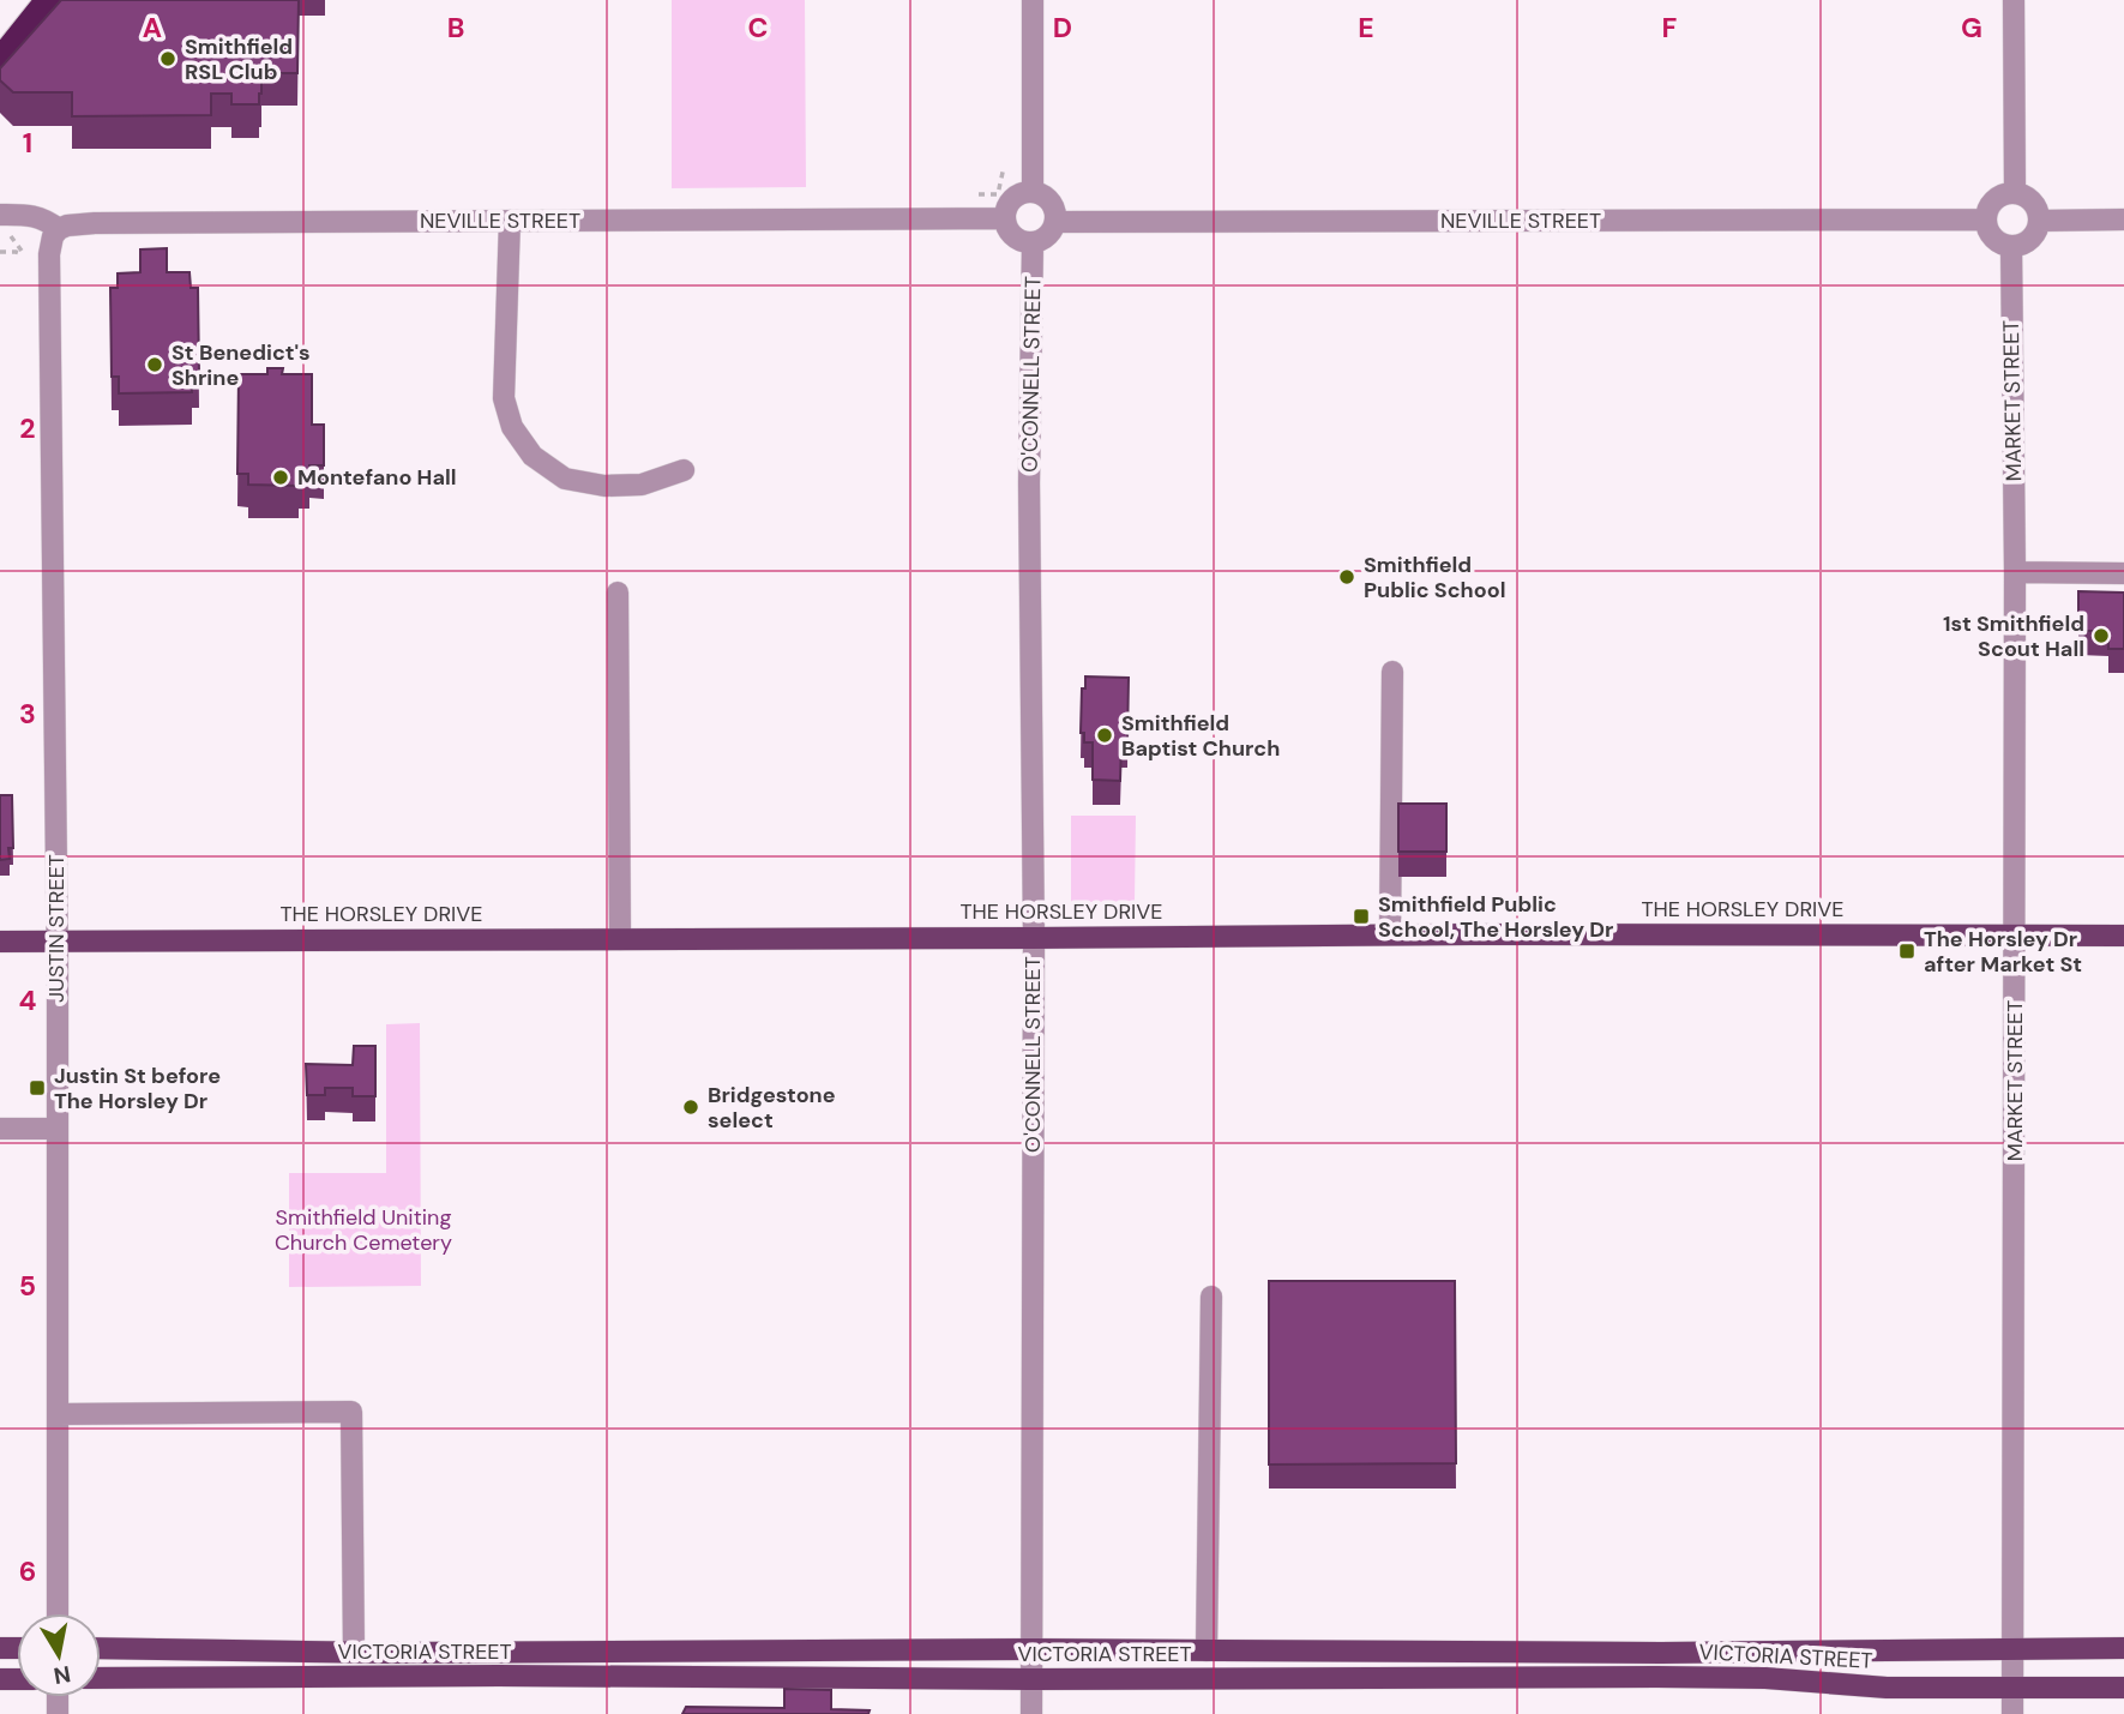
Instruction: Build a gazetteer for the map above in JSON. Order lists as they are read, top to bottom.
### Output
{
  "streets": {
    "main road": ["THE HORSLEY DRIVE", "VICTORIA STREET"],
    "street": [
      "NEVILLE STREET",
      "O'CONNELL STREET",
      "MARKET STREET",
      "JUSTIN STREET"
    ]
  },
  "crossings": [
    ["NEVILLE STREET", "O'CONNELL STREET"],
    ["NEVILLE STREET", "MARKET STREET"],
    ["NEVILLE STREET", "JUSTIN STREET"],
    ["O'CONNELL STREET", "THE HORSLEY DRIVE"],
    ["O'CONNELL STREET", "VICTORIA STREET"],
    ["MARKET STREET", "THE HORSLEY DRIVE"],
    ["MARKET STREET", "VICTORIA STREET"],
    ["THE HORSLEY DRIVE", "JUSTIN STREET"]
  ],
  "parks": ["Smithfield Uniting Church Cemetery"],
  "places": {
    "other": [
      "Smithfield RSL Club",
      "St Benedict's Shrine",
      "Montefano Hall",
      "Smithfield Public School",
      "1st Smithfield Scout Hall",
      "Smithfield Baptist Church",
      "Bridgestone select"
    ],
    "transit": ["Smithfield Public School, The Horsley Dr", "The Horsley Dr after Market St", "Justin St before The Horsley Dr"]
  },
  "north": "bottom",
  "grid": {
    "columns": [
      "A",
      "B",
      "C",
      "D",
      "E",
      "F",
      "G"
    ],
    "rows": [
      "1",
      "2",
      "3",
      "4",
      "5",
      "6"
    ]
  }
}
